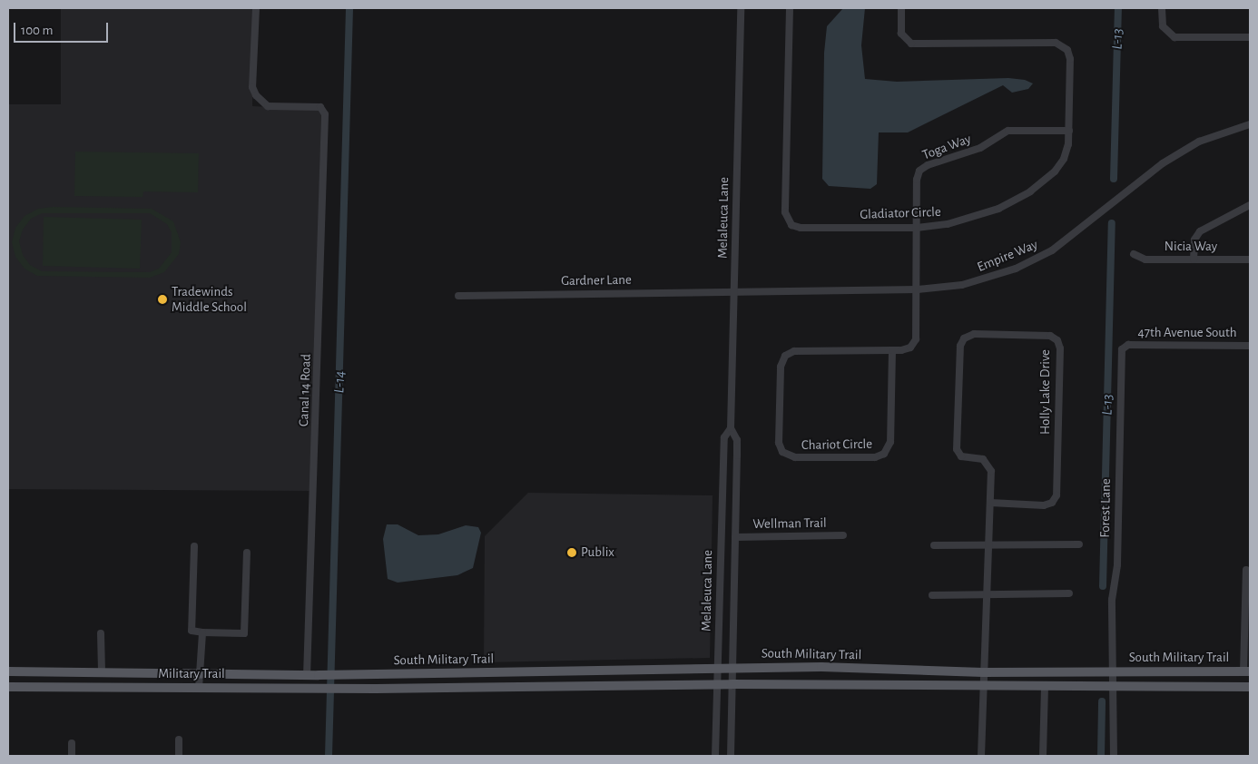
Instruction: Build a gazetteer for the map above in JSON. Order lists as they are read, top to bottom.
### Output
{
  "streets": {
    "main road": ["South Military Trail", "Military Trail"],
    "street": [
      "Toga Way",
      "Gladiator Circle",
      "Melaleuca Lane",
      "Nicia Way",
      "Empire Way",
      "Gardner Lane",
      "47th Avenue South",
      "Canal 14 Road",
      "Holly Lake Drive",
      "Chariot Circle",
      "Forest Lane",
      "Wellman Trail"
    ]
  },
  "crossings": [
    ["Toga Way", "Gladiator Circle"],
    ["Toga Way", "Empire Way"],
    ["Toga Way", "Chariot Circle"],
    ["Melaleuca Lane", "Empire Way"],
    ["Melaleuca Lane", "Gardner Lane"],
    ["Melaleuca Lane", "Wellman Trail"],
    ["Melaleuca Lane", "South Military Trail"],
    ["Empire Way", "Gardner Lane"],
    ["Empire Way", "Chariot Circle"],
    ["47th Avenue South", "Forest Lane"],
    ["Canal 14 Road", "Military Trail"],
    ["Holly Lake Drive", "South Military Trail"],
    ["Forest Lane", "South Military Trail"],
    ["South Military Trail", "Military Trail"]
  ],
  "water": ["L-13", "L-14"],
  "places": ["Tradewinds Middle School", "Publix"],
  "scale_bar": "100 m"
}
